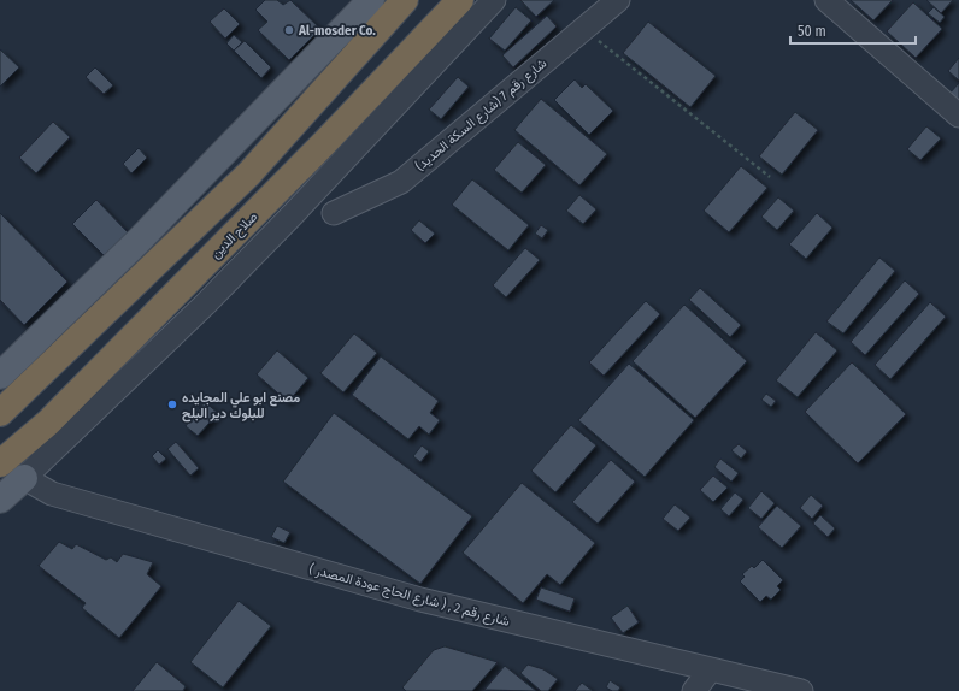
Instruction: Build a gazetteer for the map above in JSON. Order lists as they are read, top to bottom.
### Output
{
  "streets": {
    "highway": ["صلاح الدين"],
    "street": ["شارع رقم 7 (شارع السكة الحديد)", "شارع رقم 2 , ( شارع الحاج عودة المصدر )"]
  },
  "places": ["Al-mosder Co.", "مصنع ابو علي المجايده للبلوك دير البلح"],
  "scale_bar": "50 m"
}
